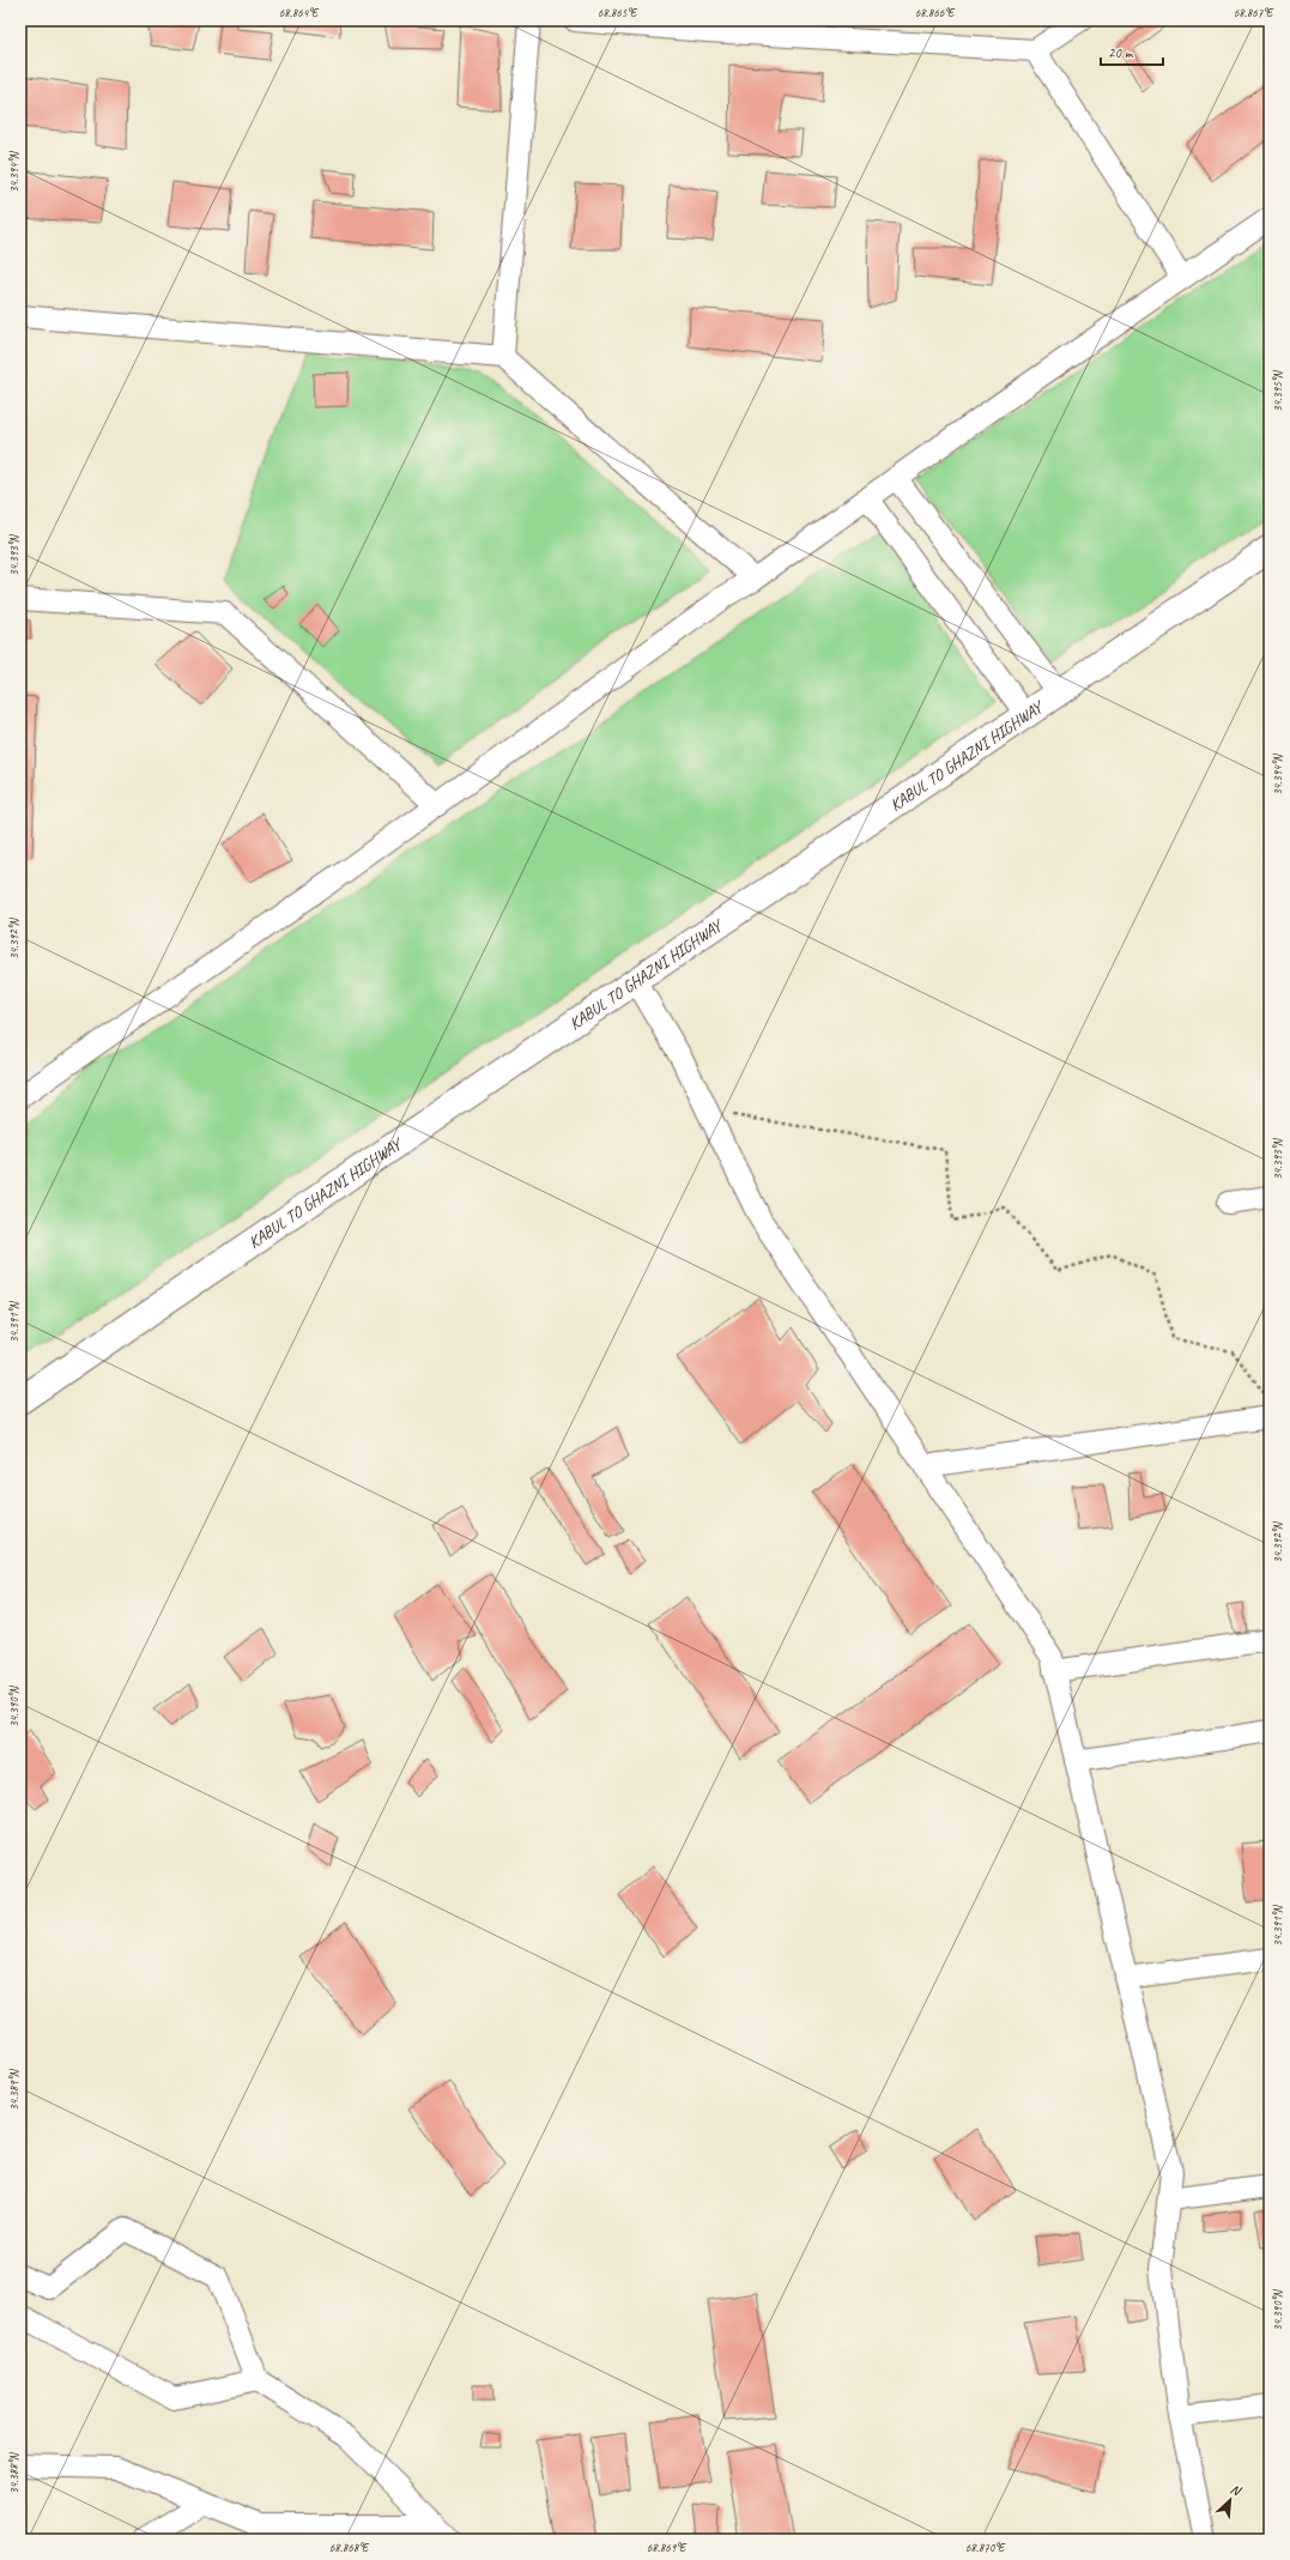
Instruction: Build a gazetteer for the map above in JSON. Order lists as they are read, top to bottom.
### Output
{
  "streets": {
    "highway": ["KABUL TO GHAZNI HIGHWAY"]
  },
  "scale_bar": "20 m",
  "north": "top right",
  "coordinates": [
    "68.864°E",
    "68.865°E",
    "68.866°E",
    "68.867°E",
    "34.394°N",
    "34.395°N",
    "34.393°N",
    "34.392°N",
    "34.391°N",
    "34.390°N",
    "34.389°N",
    "34.388°N",
    "68.868°E",
    "68.869°E",
    "68.870°E"
  ]
}
